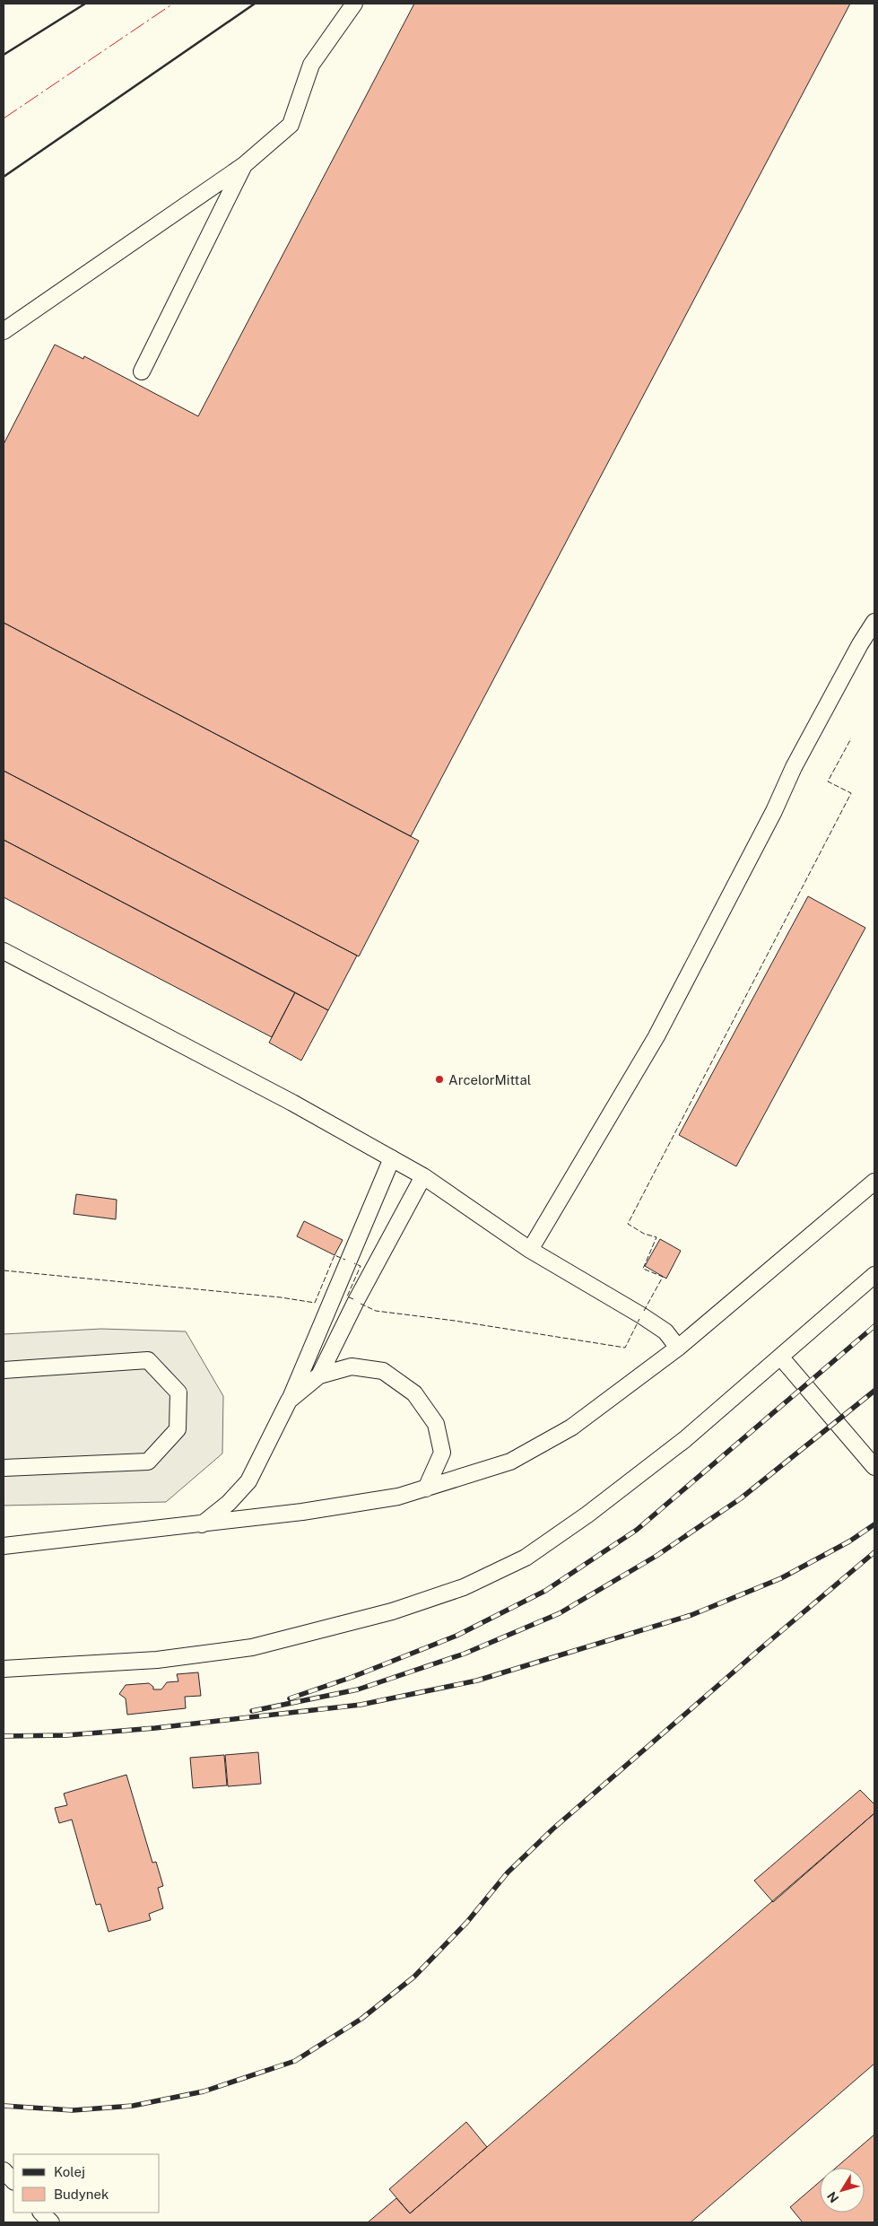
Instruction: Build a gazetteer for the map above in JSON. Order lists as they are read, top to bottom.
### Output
{
  "places": ["ArcelorMittal"],
  "legend": ["Kolej", "Budynek"],
  "north": "bottom left"
}
